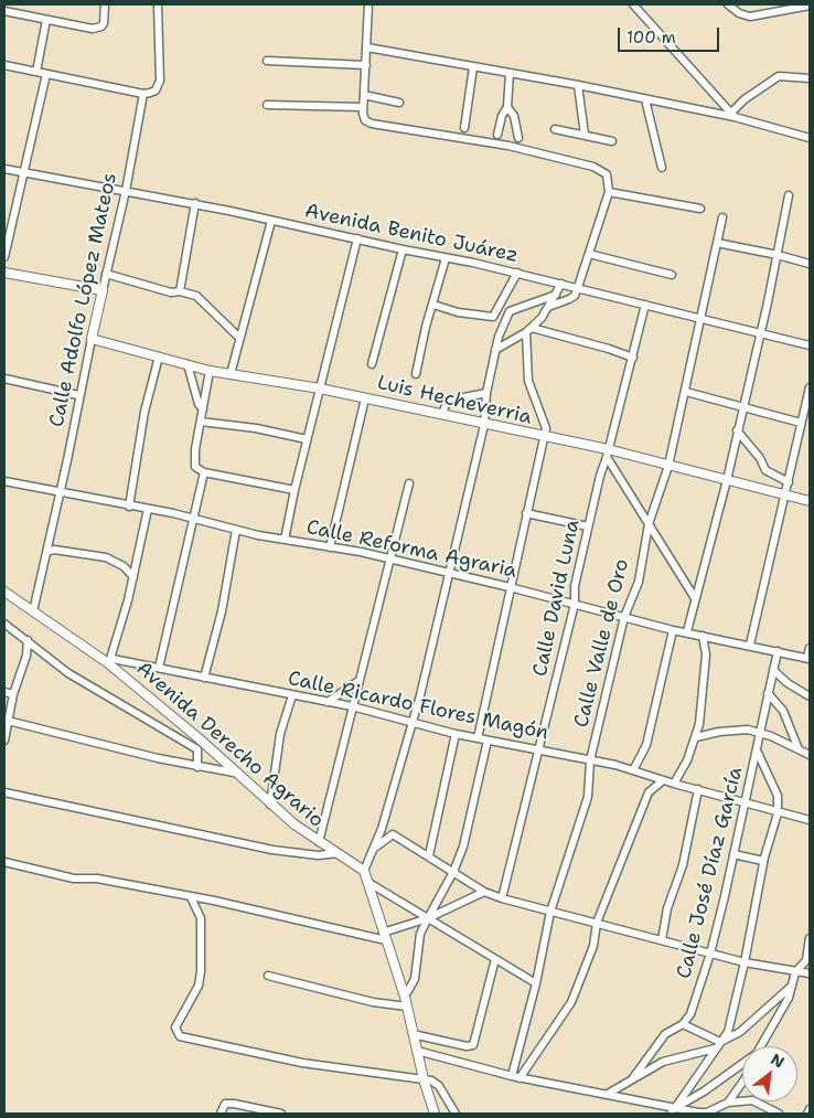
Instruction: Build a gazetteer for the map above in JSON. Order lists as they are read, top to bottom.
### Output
{
  "streets": {
    "street": [
      "Avenida Benito Juárez",
      "Calle Adolfo López Mateos",
      "Luis Hecheverria",
      "Calle Reforma Agraria",
      "Calle David Luna",
      "Calle Valle de Oro",
      "Calle Ricardo Flores Magón",
      "Avenida Derecho Agrario",
      "Calle José Díaz García"
    ]
  },
  "crossings": [
    ["Avenida Benito Juárez", "Calle Adolfo López Mateos"],
    ["Avenida Benito Juárez", "Calle David Luna"],
    ["Avenida Benito Juárez", "Calle Valle de Oro"],
    ["Calle Adolfo López Mateos", "Luis Hecheverria"],
    ["Calle Adolfo López Mateos", "Calle Reforma Agraria"],
    ["Calle Adolfo López Mateos", "Avenida Derecho Agrario"],
    ["Luis Hecheverria", "Calle David Luna"],
    ["Luis Hecheverria", "Calle Valle de Oro"],
    ["Calle Reforma Agraria", "Calle David Luna"],
    ["Calle Reforma Agraria", "Calle Valle de Oro"],
    ["Calle Reforma Agraria", "Calle José Díaz García"],
    ["Calle David Luna", "Calle Ricardo Flores Magón"],
    ["Calle Valle de Oro", "Calle Ricardo Flores Magón"],
    ["Calle Ricardo Flores Magón", "Avenida Derecho Agrario"],
    ["Calle Ricardo Flores Magón", "Calle José Díaz García"]
  ],
  "scale_bar": "100 m",
  "north": "top right"
}
